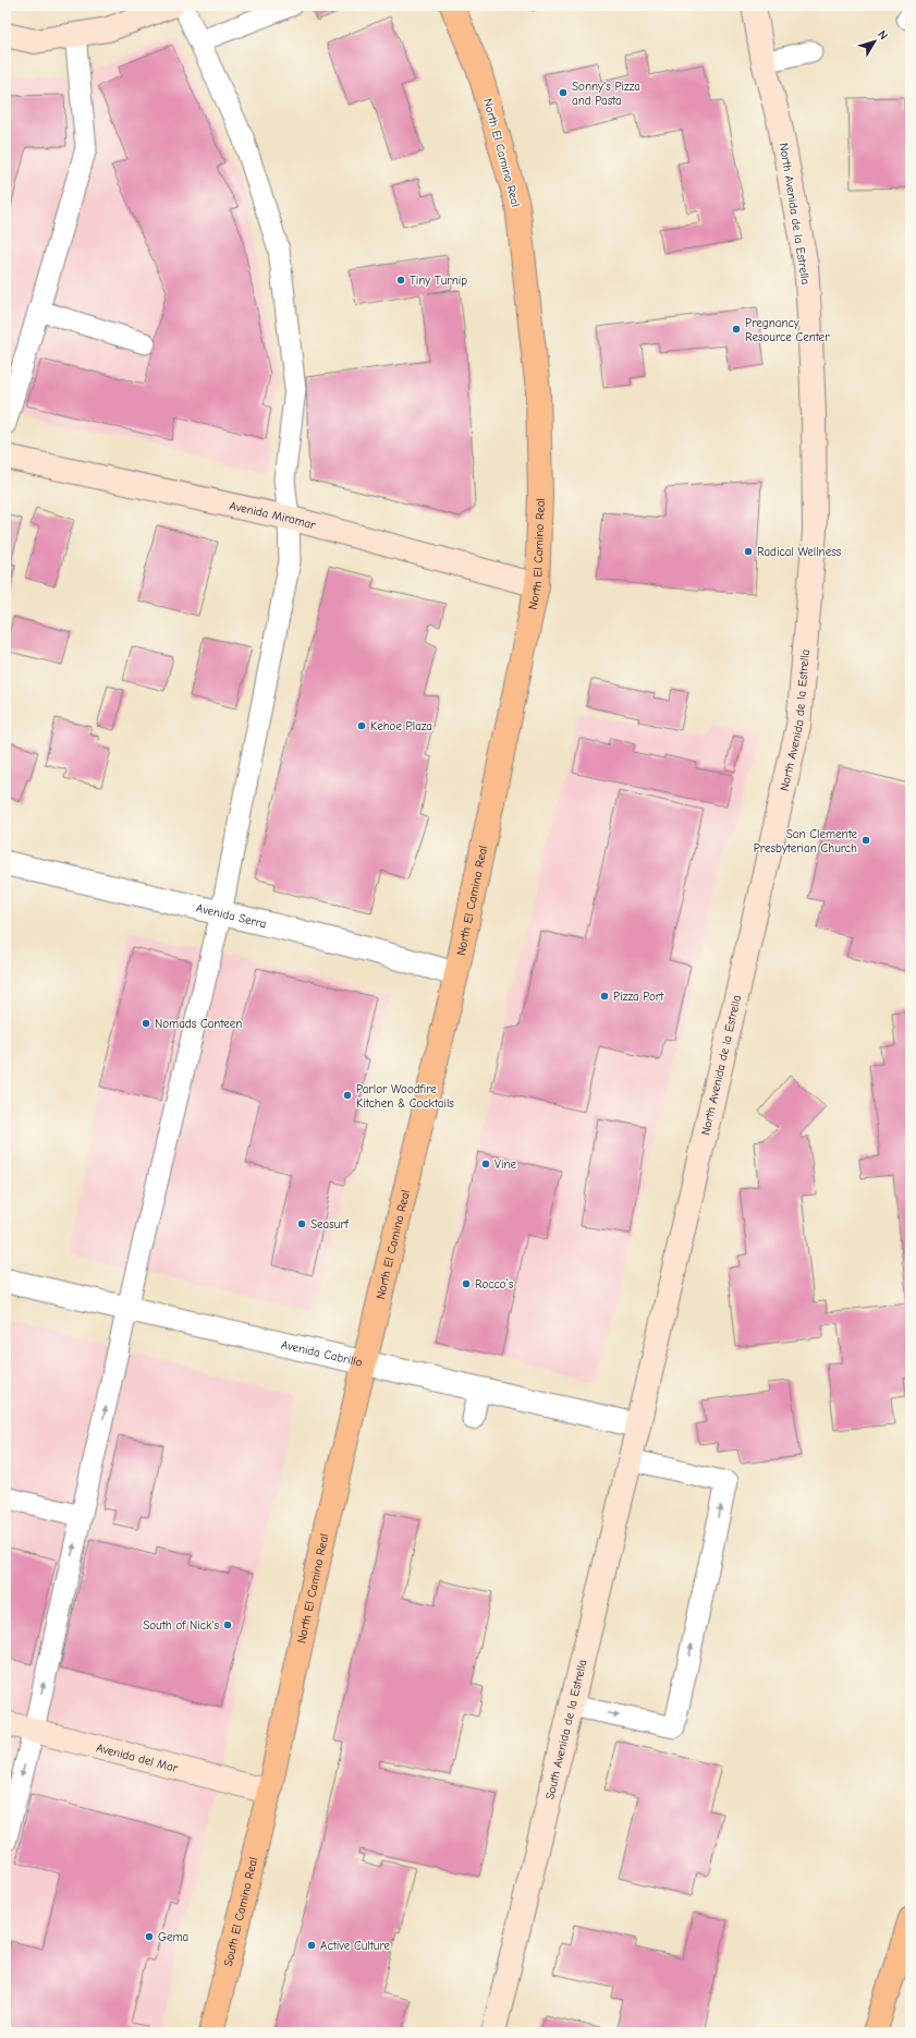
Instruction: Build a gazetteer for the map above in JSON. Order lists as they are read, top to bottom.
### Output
{
  "streets": {
    "main road": ["North El Camino Real", "South El Camino Real"],
    "street": [
      "North Avenida de la Estrella",
      "Avenida Miramar",
      "Avenida Serra",
      "Avenida Cabrillo",
      "South Avenida de la Estrella",
      "Avenida del Mar"
    ]
  },
  "crossings": [
    ["North El Camino Real", "Avenida Miramar"],
    ["North El Camino Real", "Avenida Serra"],
    ["North El Camino Real", "Avenida Cabrillo"],
    ["North El Camino Real", "Avenida del Mar"],
    ["North El Camino Real", "South El Camino Real"],
    ["North Avenida de la Estrella", "Avenida Cabrillo"],
    ["North Avenida de la Estrella", "South Avenida de la Estrella"],
    ["Avenida Cabrillo", "South Avenida de la Estrella"],
    ["Avenida del Mar", "South El Camino Real"]
  ],
  "places": [
    "Sonny's Pizza and Pasta",
    "Tiny Turnip",
    "Pregnancy Resource Center",
    "Radical Wellness",
    "Kehoe Plaza",
    "San Clemente Presbyterian Church",
    "Pizza Port",
    "Nomads Canteen",
    "Parlor Woodfire Kitchen & Cocktails",
    "Vine",
    "Seasurf",
    "Rocco’s",
    "South of Nick's",
    "Gema",
    "Active Culture"
  ],
  "north": "top right"
}
